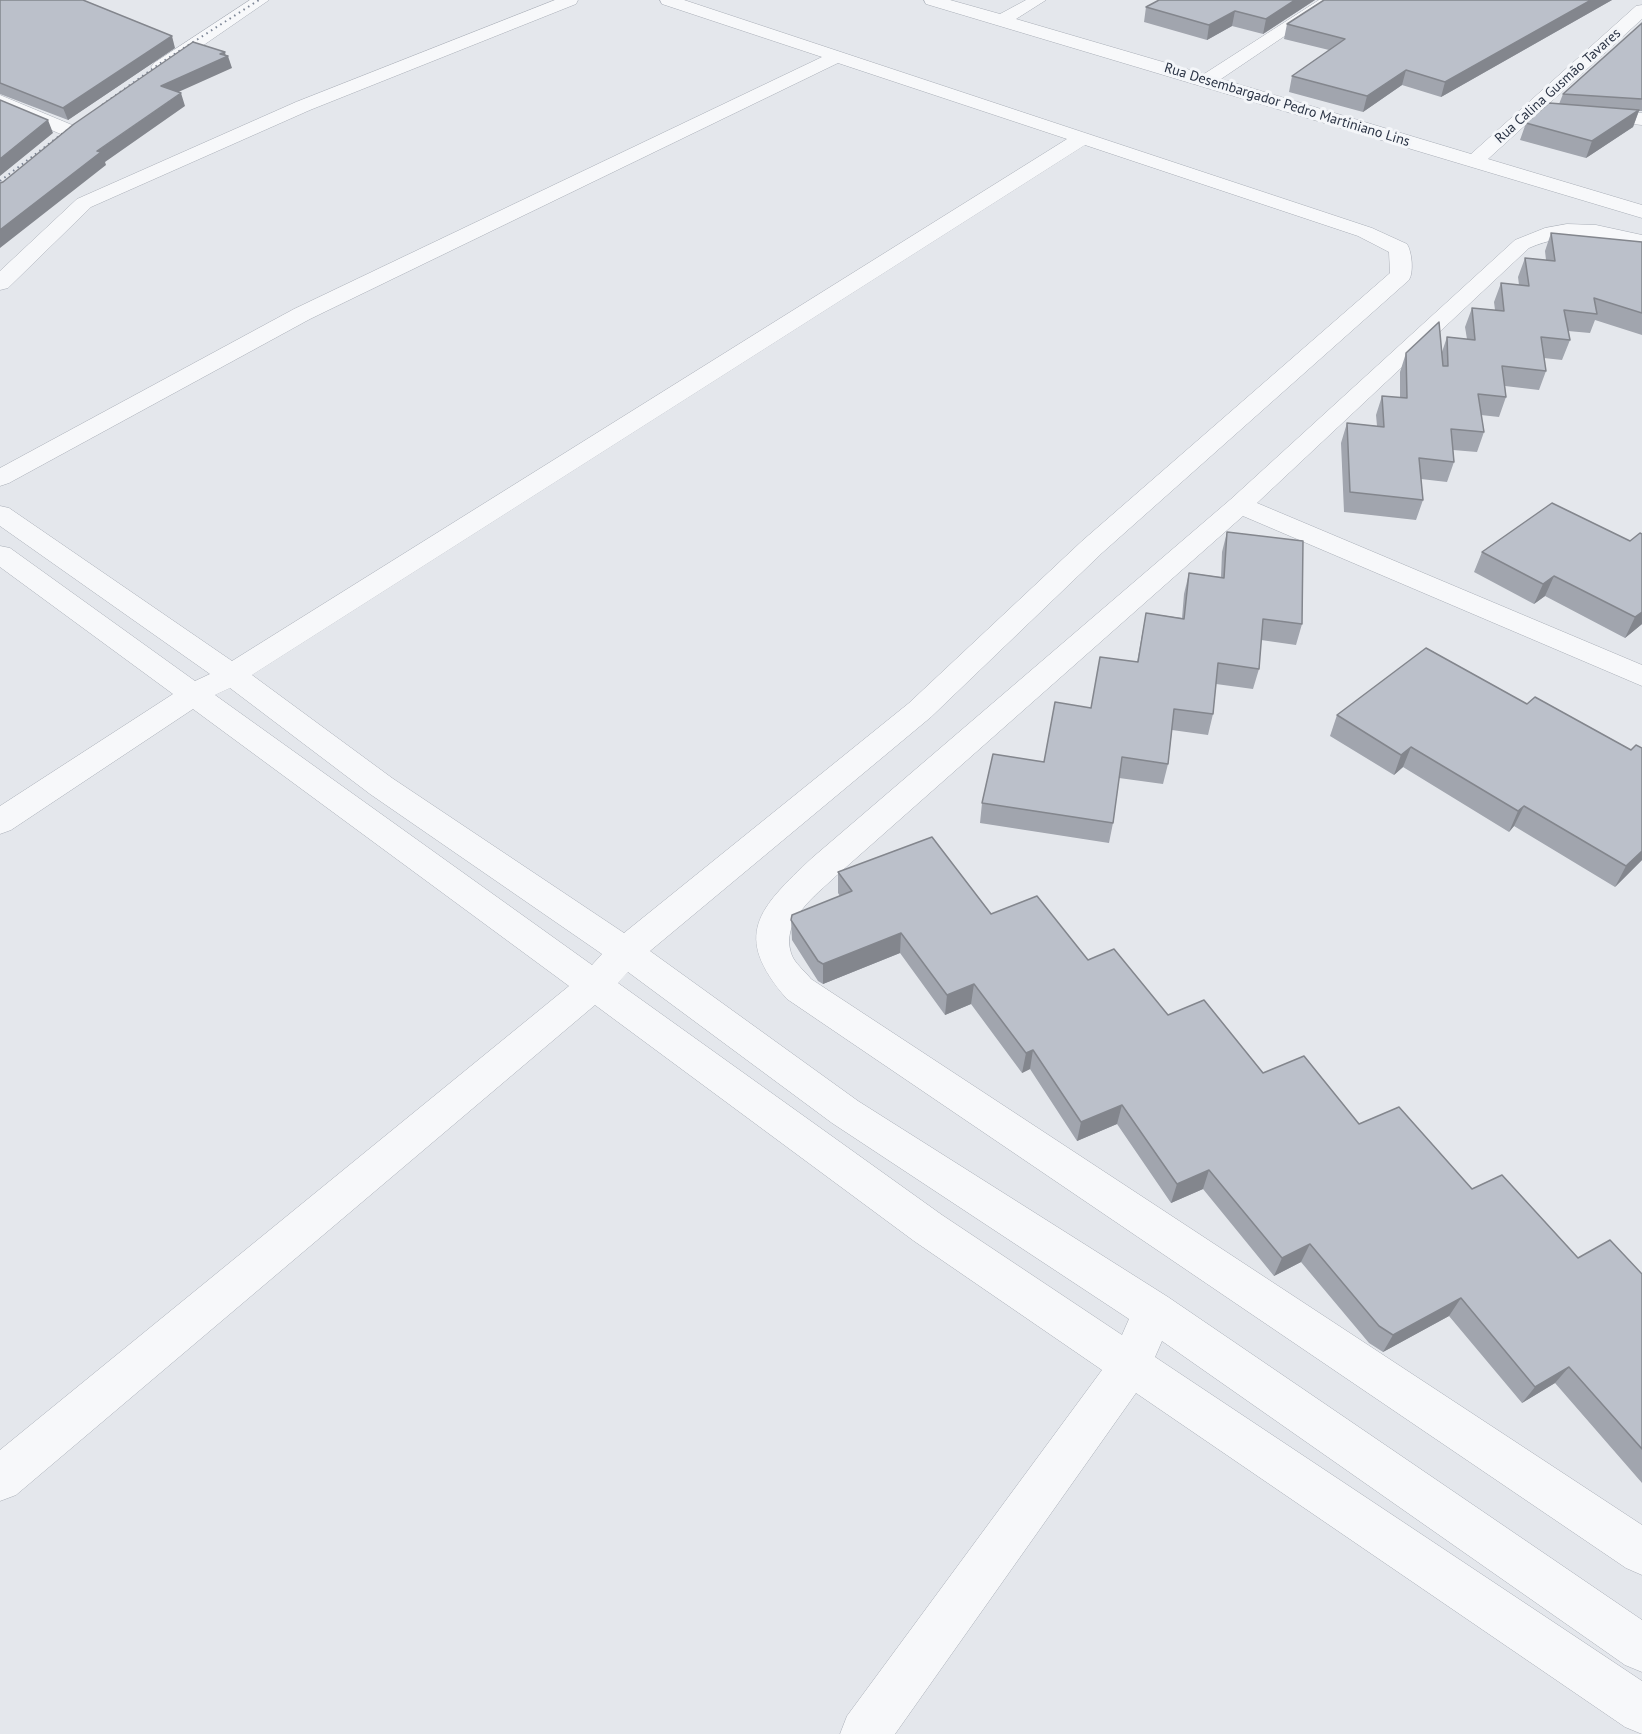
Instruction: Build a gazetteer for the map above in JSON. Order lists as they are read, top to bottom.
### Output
{
  "streets": {
    "street": ["Rua Calina Gusmão Tavares", "Rua Desembargador Pedro Martiniano Lins"]
  },
  "crossings": [
    ["Rua Calina Gusmão Tavares", "Rua Desembargador Pedro Martiniano Lins"]
  ]
}
